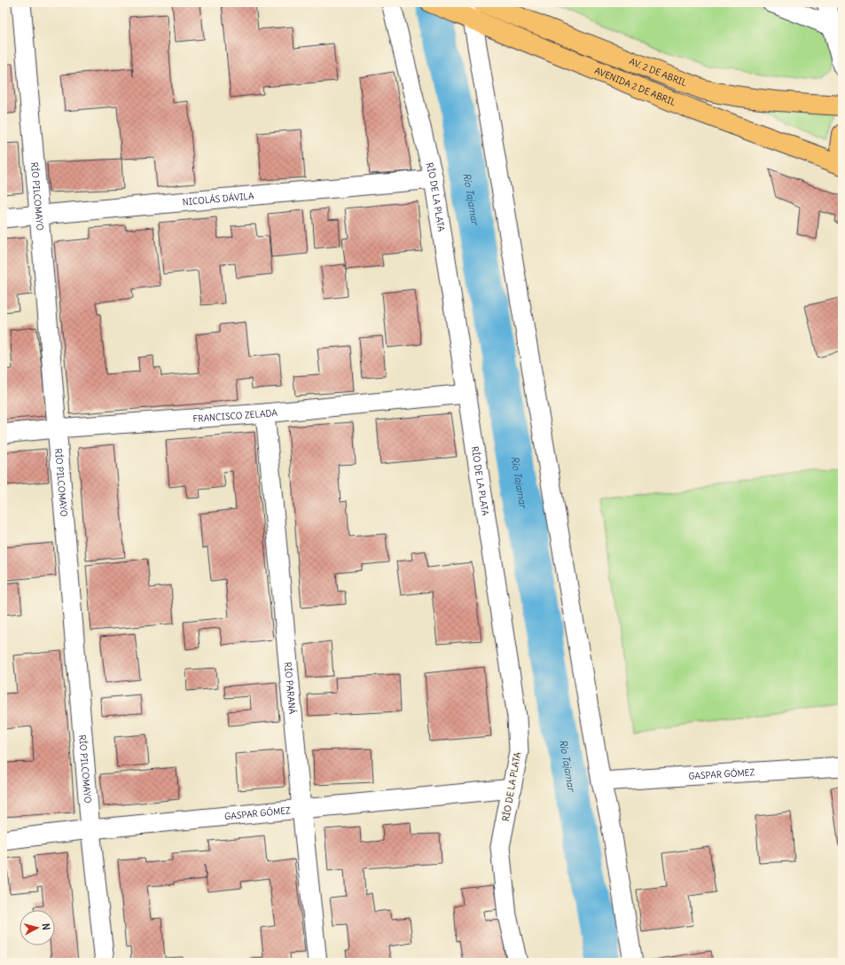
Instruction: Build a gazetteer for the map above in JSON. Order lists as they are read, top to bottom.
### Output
{
  "streets": {
    "main road": ["AV. 2 DE ABRIL", "AVENIDA 2 DE ABRIL"],
    "street": [
      "RÍO PILCOMAYO",
      "RÍO DE LA PLATA",
      "NICOLÁS DÁVILA",
      "FRANCISCO ZELADA",
      "RÍO PARANÁ",
      "GASPAR GÓMEZ"
    ]
  },
  "crossings": [
    ["RÍO PILCOMAYO", "NICOLÁS DÁVILA"],
    ["RÍO PILCOMAYO", "FRANCISCO ZELADA"],
    ["RÍO PILCOMAYO", "GASPAR GÓMEZ"],
    ["RÍO DE LA PLATA", "NICOLÁS DÁVILA"],
    ["RÍO DE LA PLATA", "FRANCISCO ZELADA"],
    ["RÍO DE LA PLATA", "GASPAR GÓMEZ"],
    ["FRANCISCO ZELADA", "RÍO PARANÁ"],
    ["RÍO PARANÁ", "GASPAR GÓMEZ"]
  ],
  "water": ["Río Tajamar"],
  "north": "right"
}
